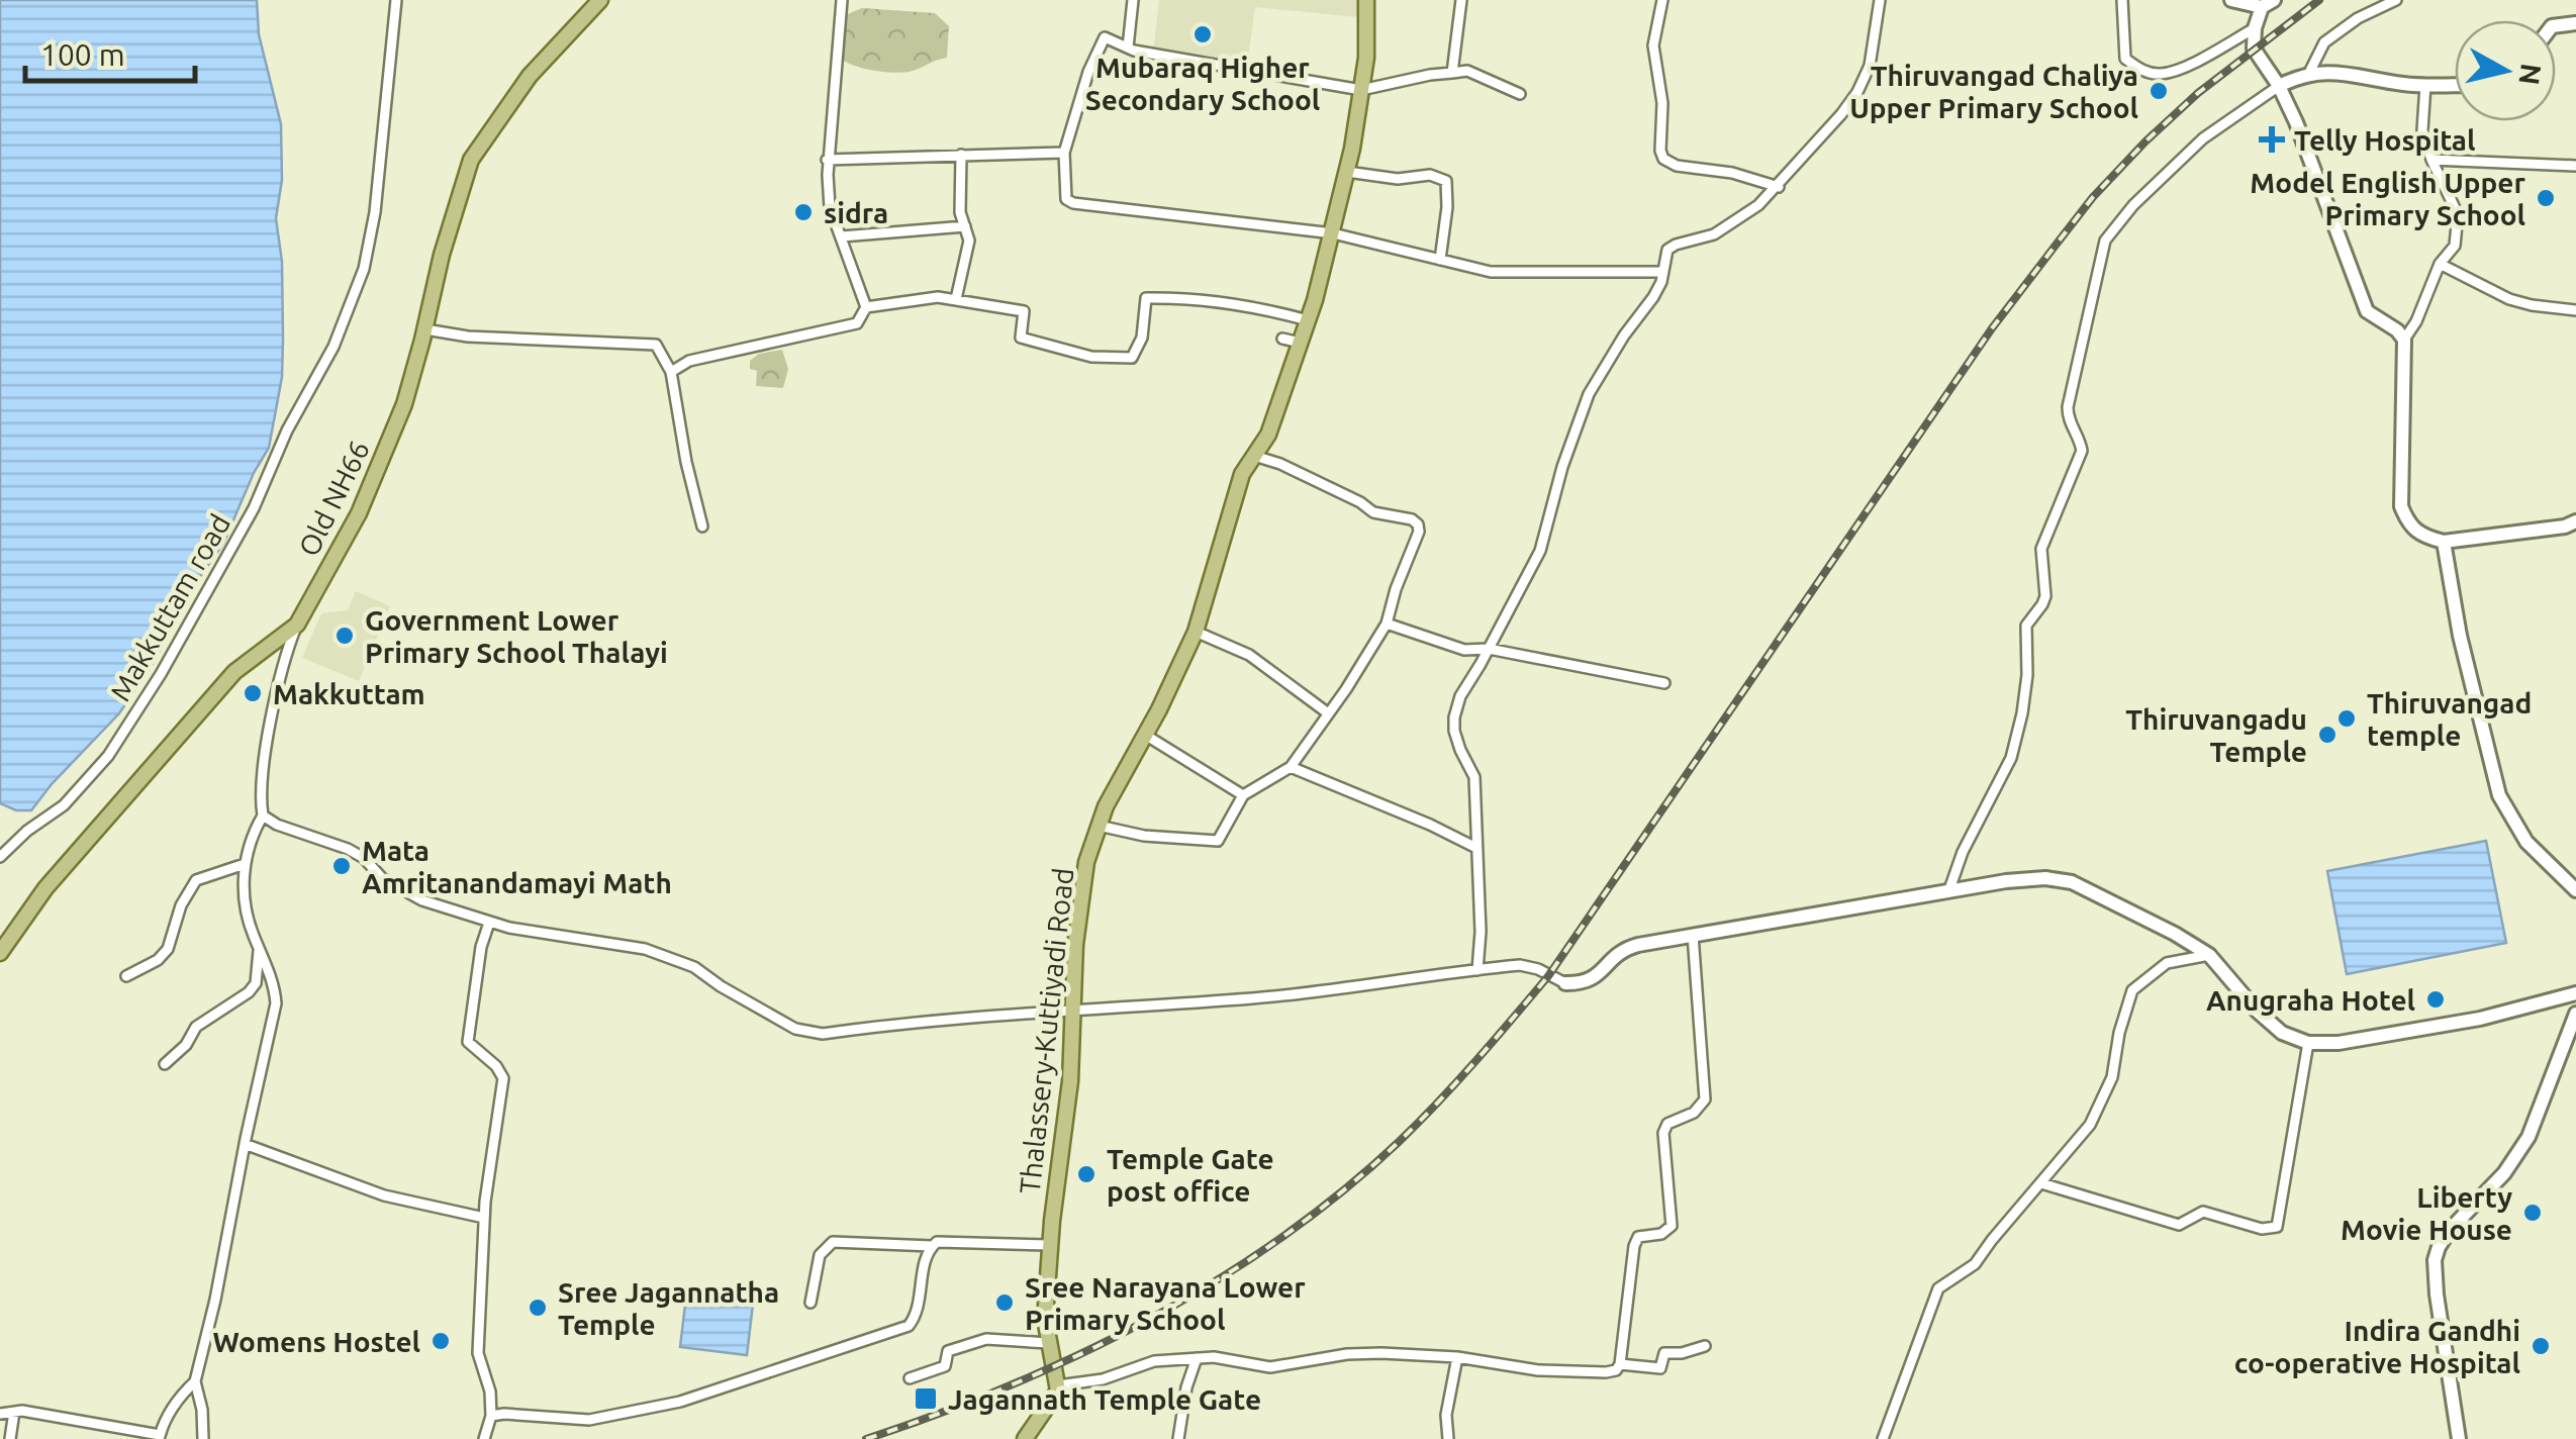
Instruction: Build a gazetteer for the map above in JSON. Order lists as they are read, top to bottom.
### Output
{
  "streets": {
    "main road": ["Old NH66", "Thalassery-Kuttiyadi Road"],
    "street": ["Makkuttam road"]
  },
  "places": {
    "other": [
      "Mubaraq Higher Secondary School",
      "Thiruvangad Chaliya Upper Primary School",
      "Model English Upper Primary School",
      "sidra",
      "Government Lower Primary School Thalayi",
      "Makkuttam",
      "Thiruvangad temple",
      "Thiruvangadu Temple",
      "Mata Amritanandamayi Math",
      "Anugraha Hotel",
      "Temple Gate post office",
      "Liberty Movie House",
      "Sree Narayana Lower Primary School",
      "Sree Jagannatha Temple",
      "Womens Hostel",
      "Indira Gandhi co-operative Hospital"
    ],
    "health": ["Telly Hospital"],
    "transit": ["Jagannath Temple Gate"]
  },
  "scale_bar": "100 m",
  "north": "right"
}
